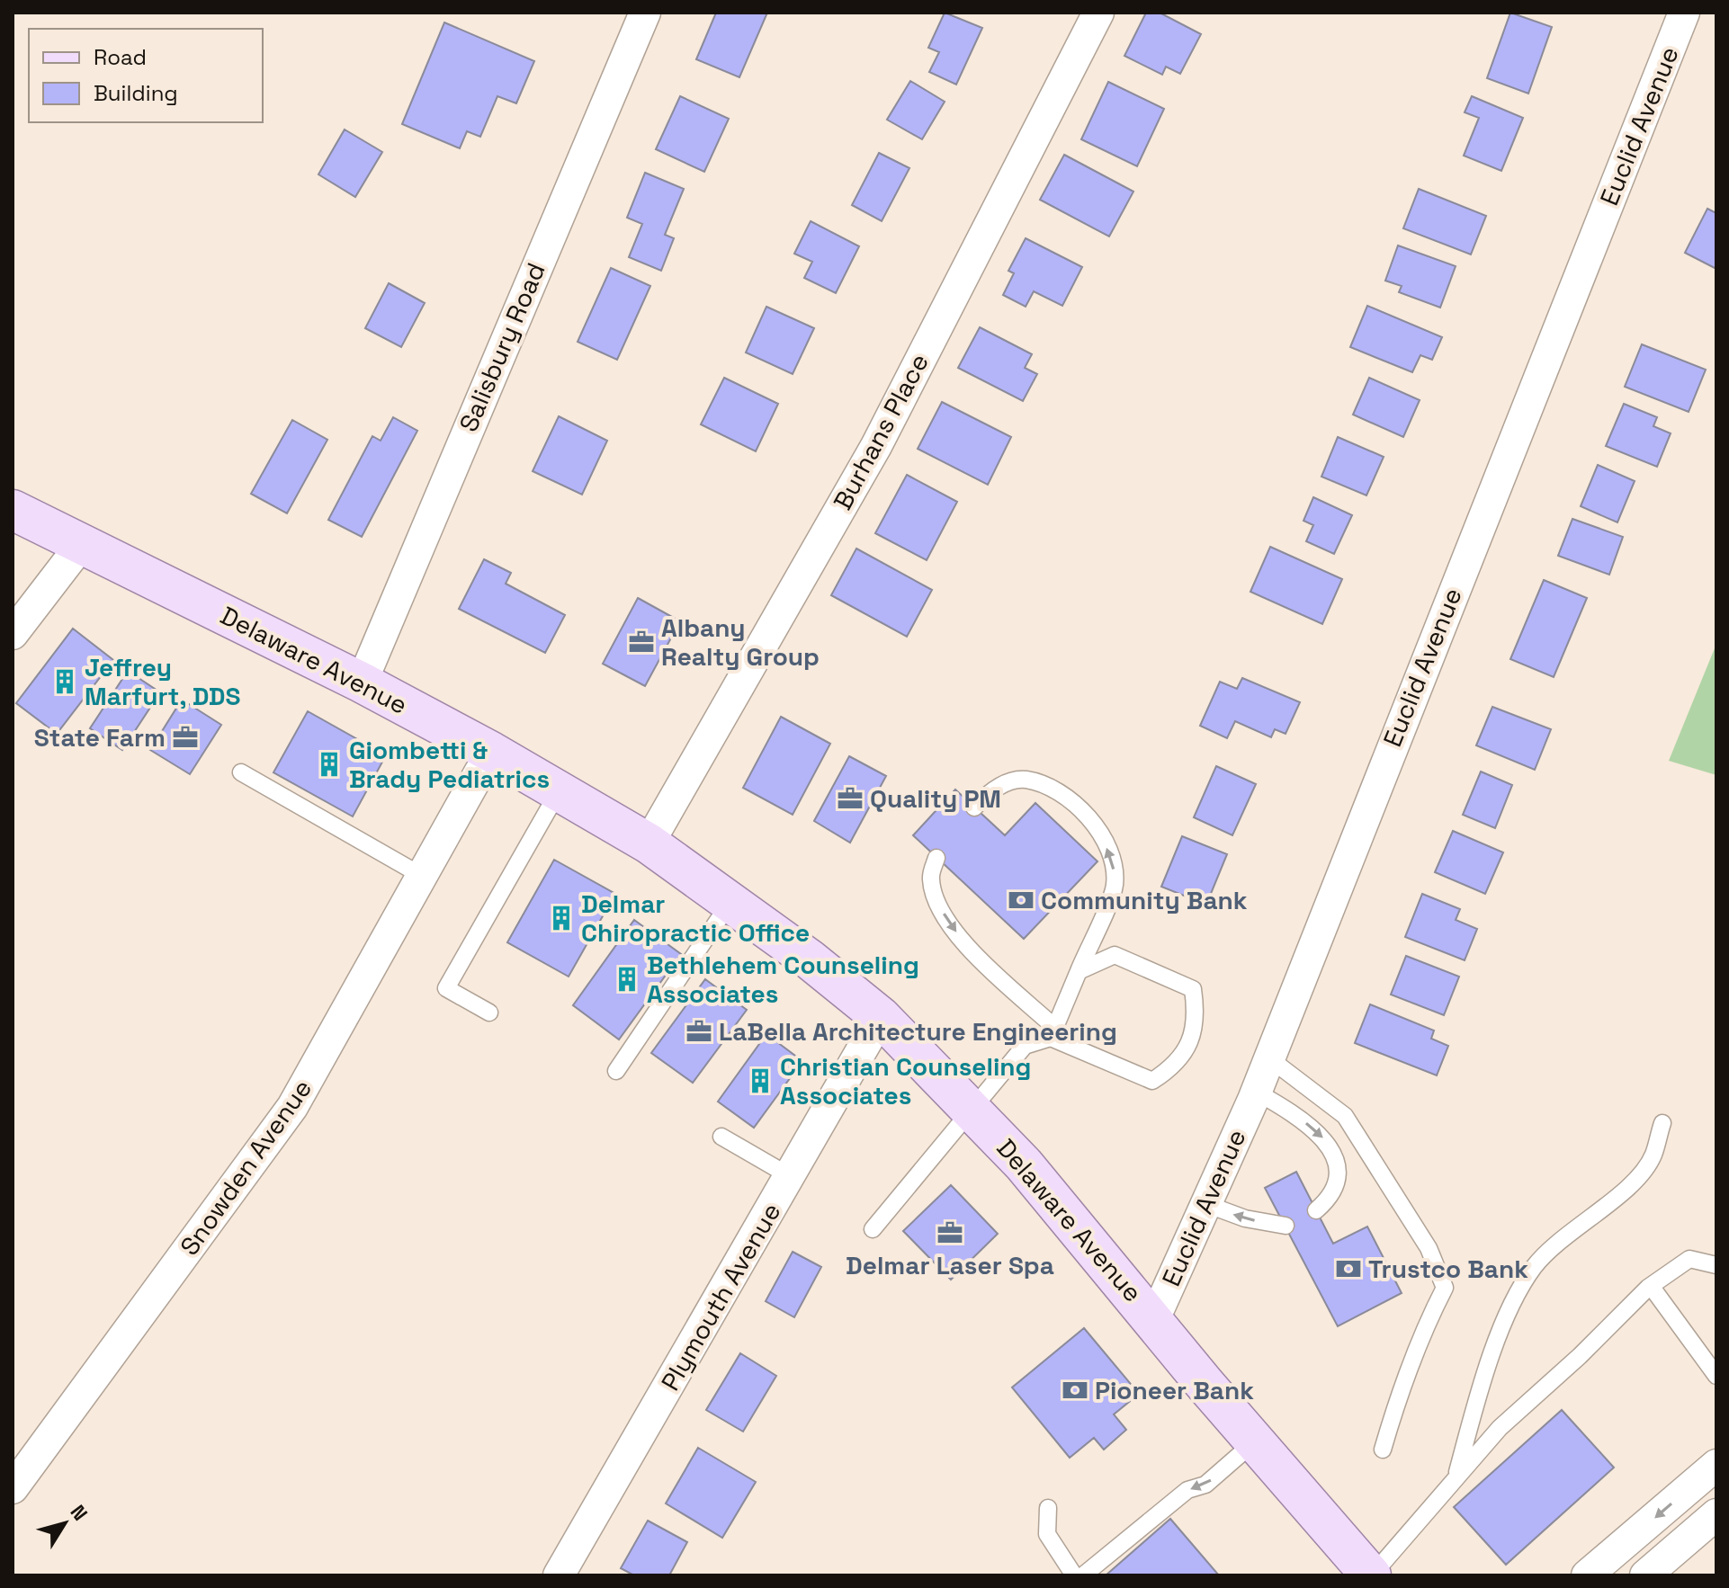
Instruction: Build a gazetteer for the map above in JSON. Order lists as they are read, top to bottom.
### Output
{
  "streets": {
    "main road": ["Delaware Avenue"],
    "street": [
      "Euclid Avenue",
      "Salisbury Road",
      "Burhans Place",
      "Snowden Avenue",
      "Plymouth Avenue"
    ]
  },
  "crossings": [
    ["Euclid Avenue", "Delaware Avenue"],
    ["Salisbury Road", "Delaware Avenue"],
    ["Burhans Place", "Delaware Avenue"],
    ["Delaware Avenue", "Snowden Avenue"],
    ["Delaware Avenue", "Plymouth Avenue"]
  ],
  "places": {
    "office": [
      "Albany Realty Group",
      "State Farm",
      "Quality PM",
      "LaBella Architecture Engineering",
      "Delmar Laser Spa"
    ],
    "building": [
      "Jeffrey Marfurt, DDS",
      "Giombetti & Brady Pediatrics",
      "Delmar Chiropractic Office",
      "Bethlehem Counseling Associates",
      "Christian Counseling Associates"
    ],
    "bank": ["Community Bank", "Trustco Bank", "Pioneer Bank"]
  },
  "legend": ["Road", "Building"],
  "north": "top right"
}
